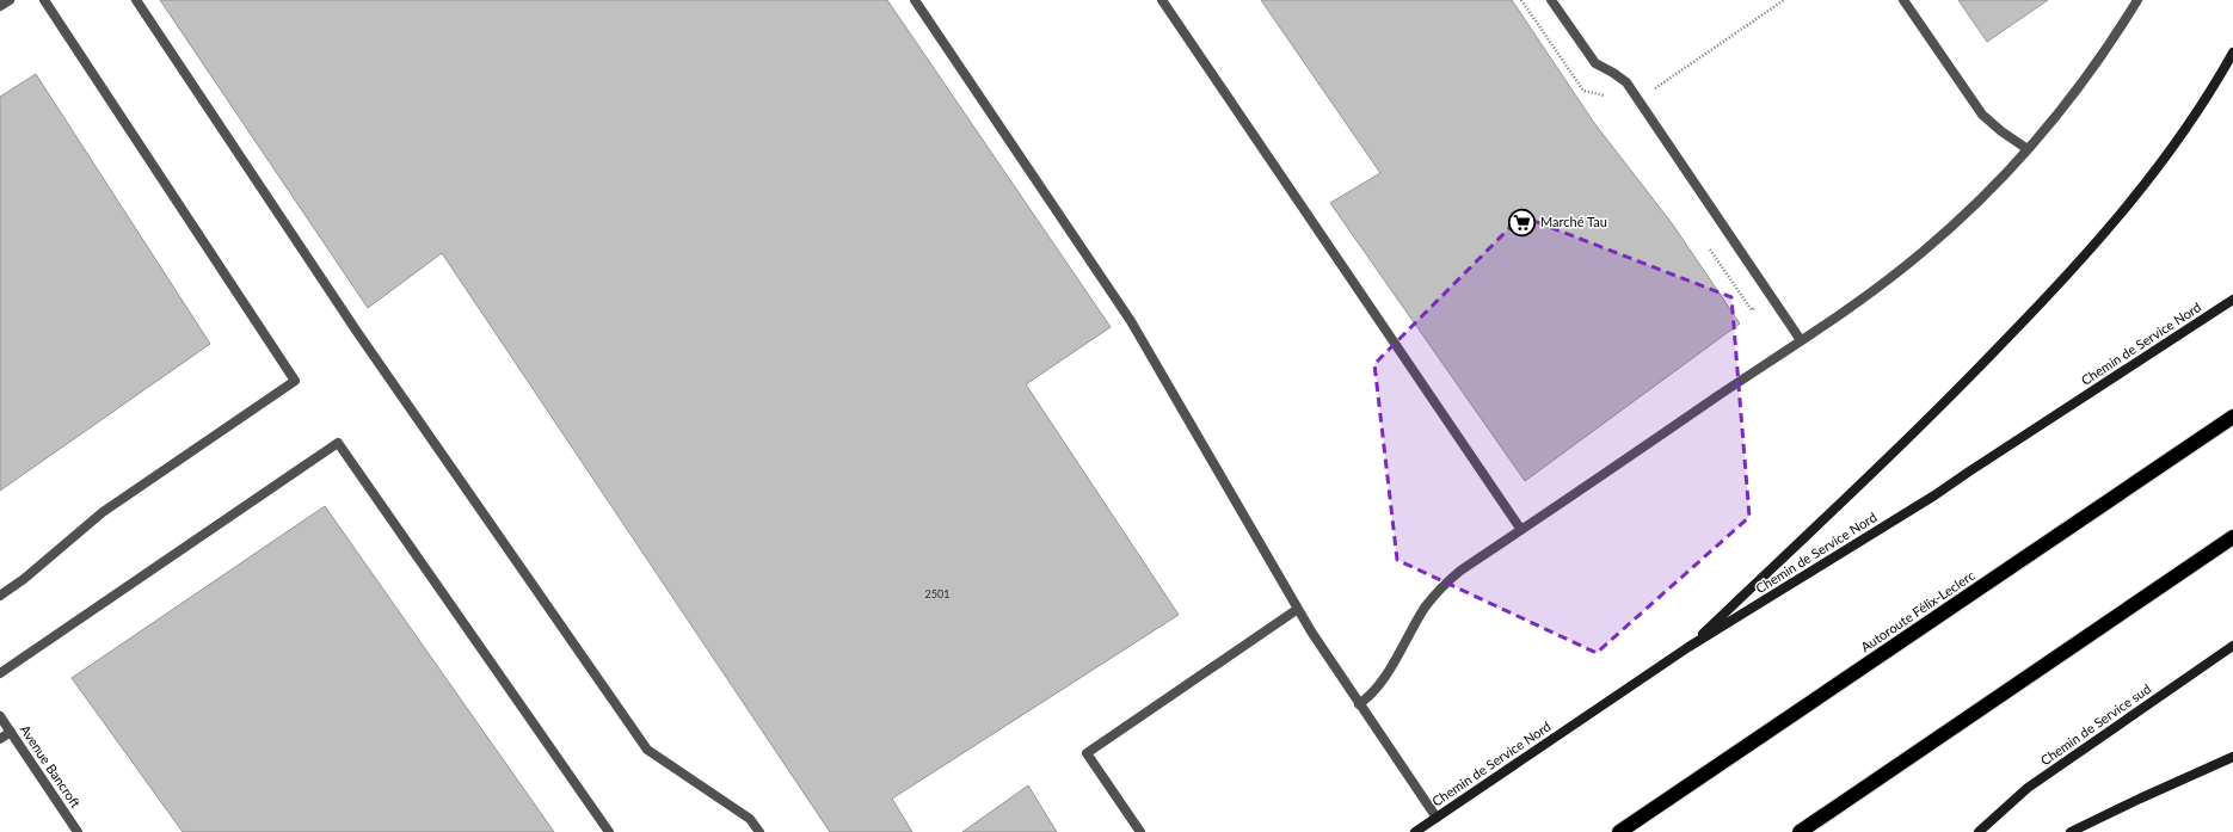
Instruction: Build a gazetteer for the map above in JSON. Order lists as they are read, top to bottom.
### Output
{
  "streets": {
    "highway": ["Autoroute Félix-Leclerc"],
    "main road": ["Chemin de Service Nord", "Chemin de Service sud"],
    "street": ["Avenue Bancroft"]
  },
  "places": {
    "supermarket": ["Marché Tau"]
  },
  "house_numbers": ["2501"]
}
